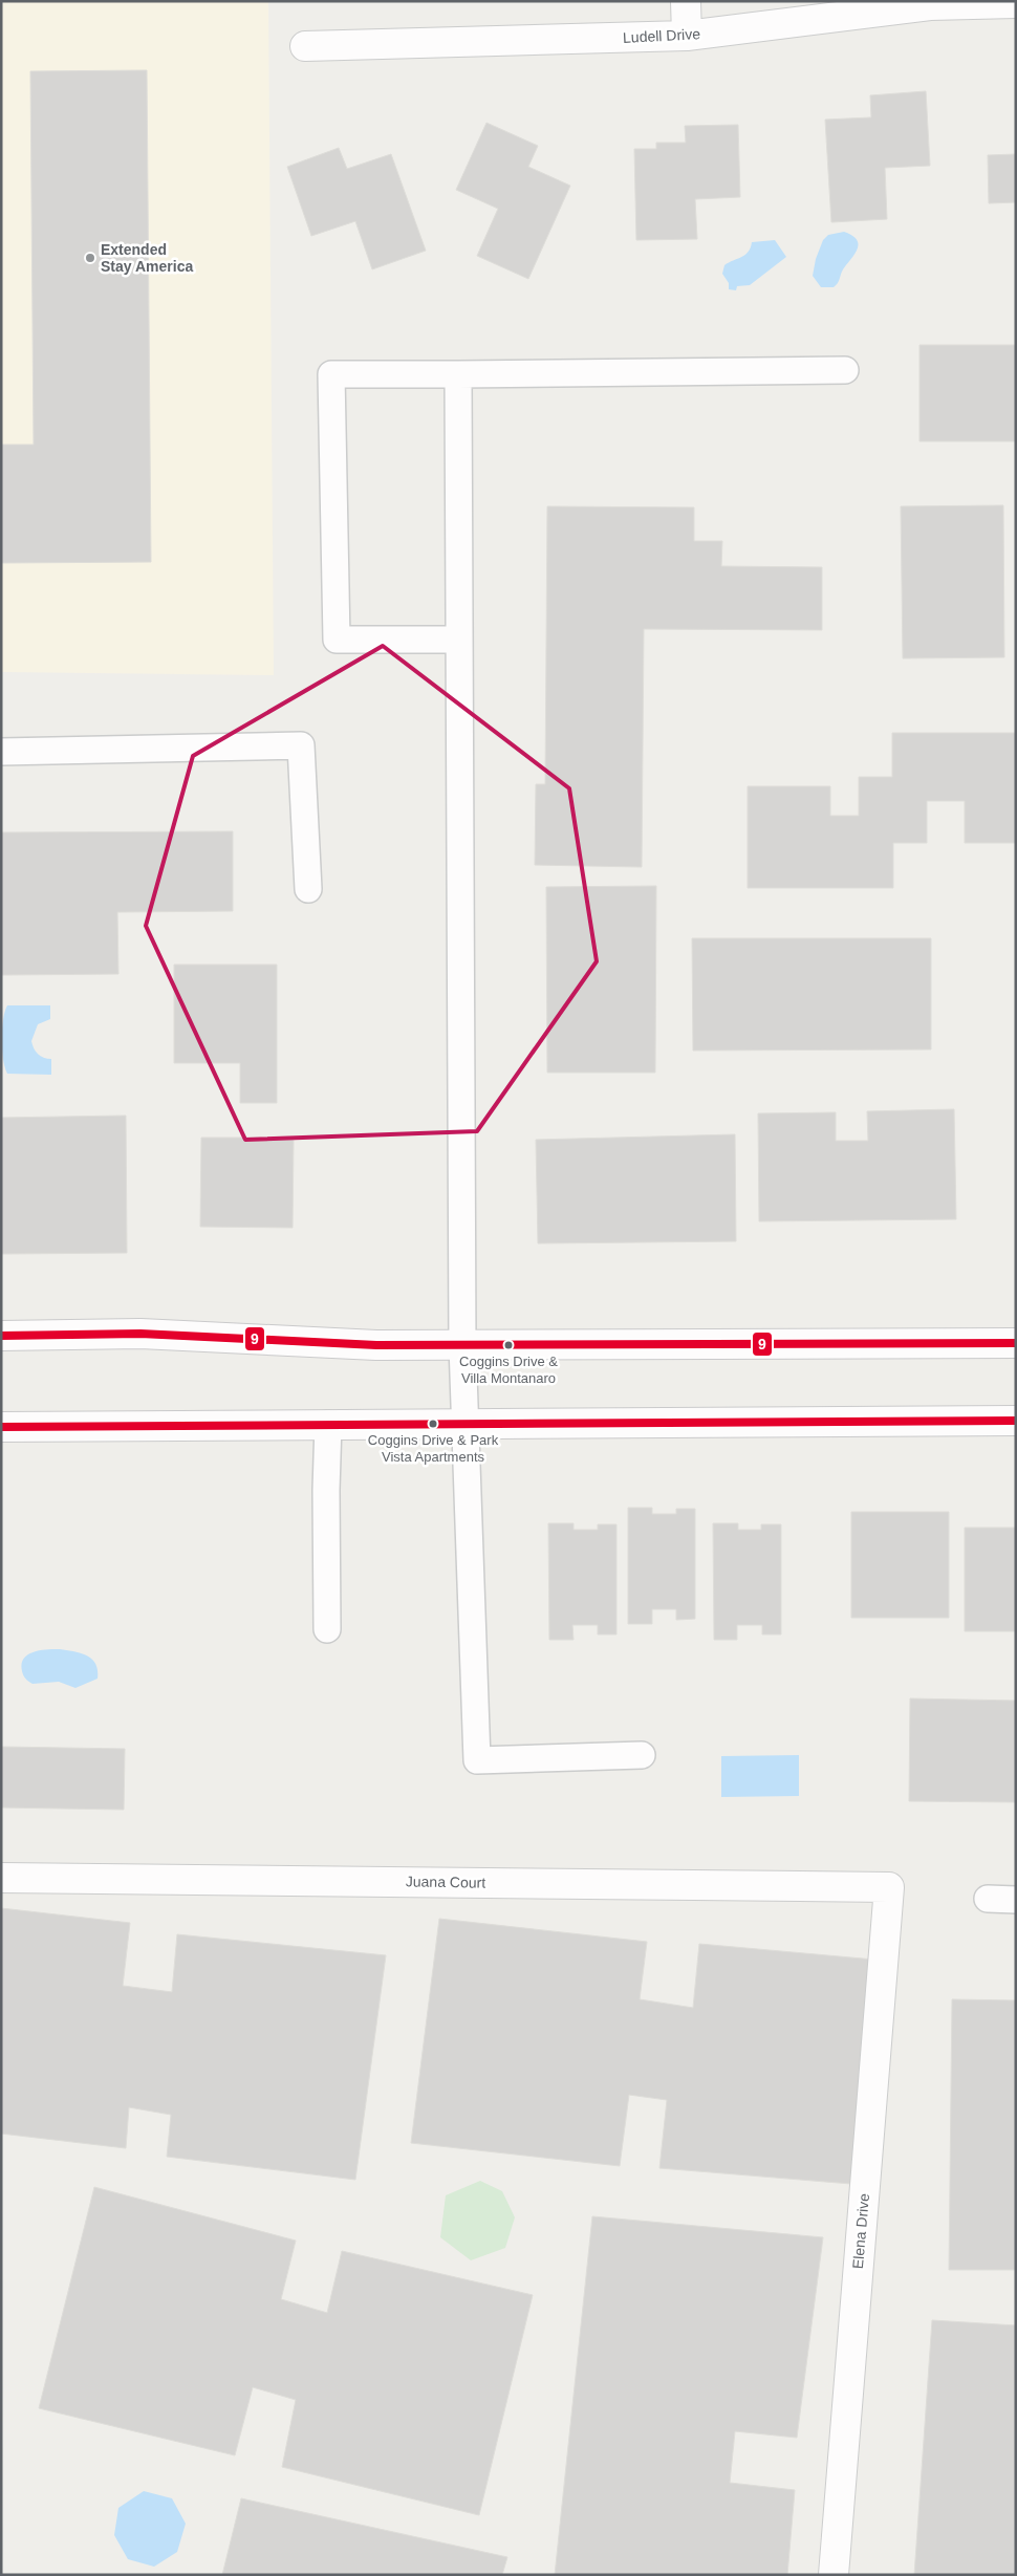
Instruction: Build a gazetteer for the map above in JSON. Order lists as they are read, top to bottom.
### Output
{
  "streets": {
    "street": ["Ludell Drive", "Juana Court", "Elena Drive"]
  },
  "crossings": [
    ["Juana Court", "Elena Drive"]
  ],
  "places": ["Extended Stay America", "Coggins Drive & Villa Montanaro", "Coggins Drive & Park Vista Apartments"],
  "lines": ["transit line 9"]
}
